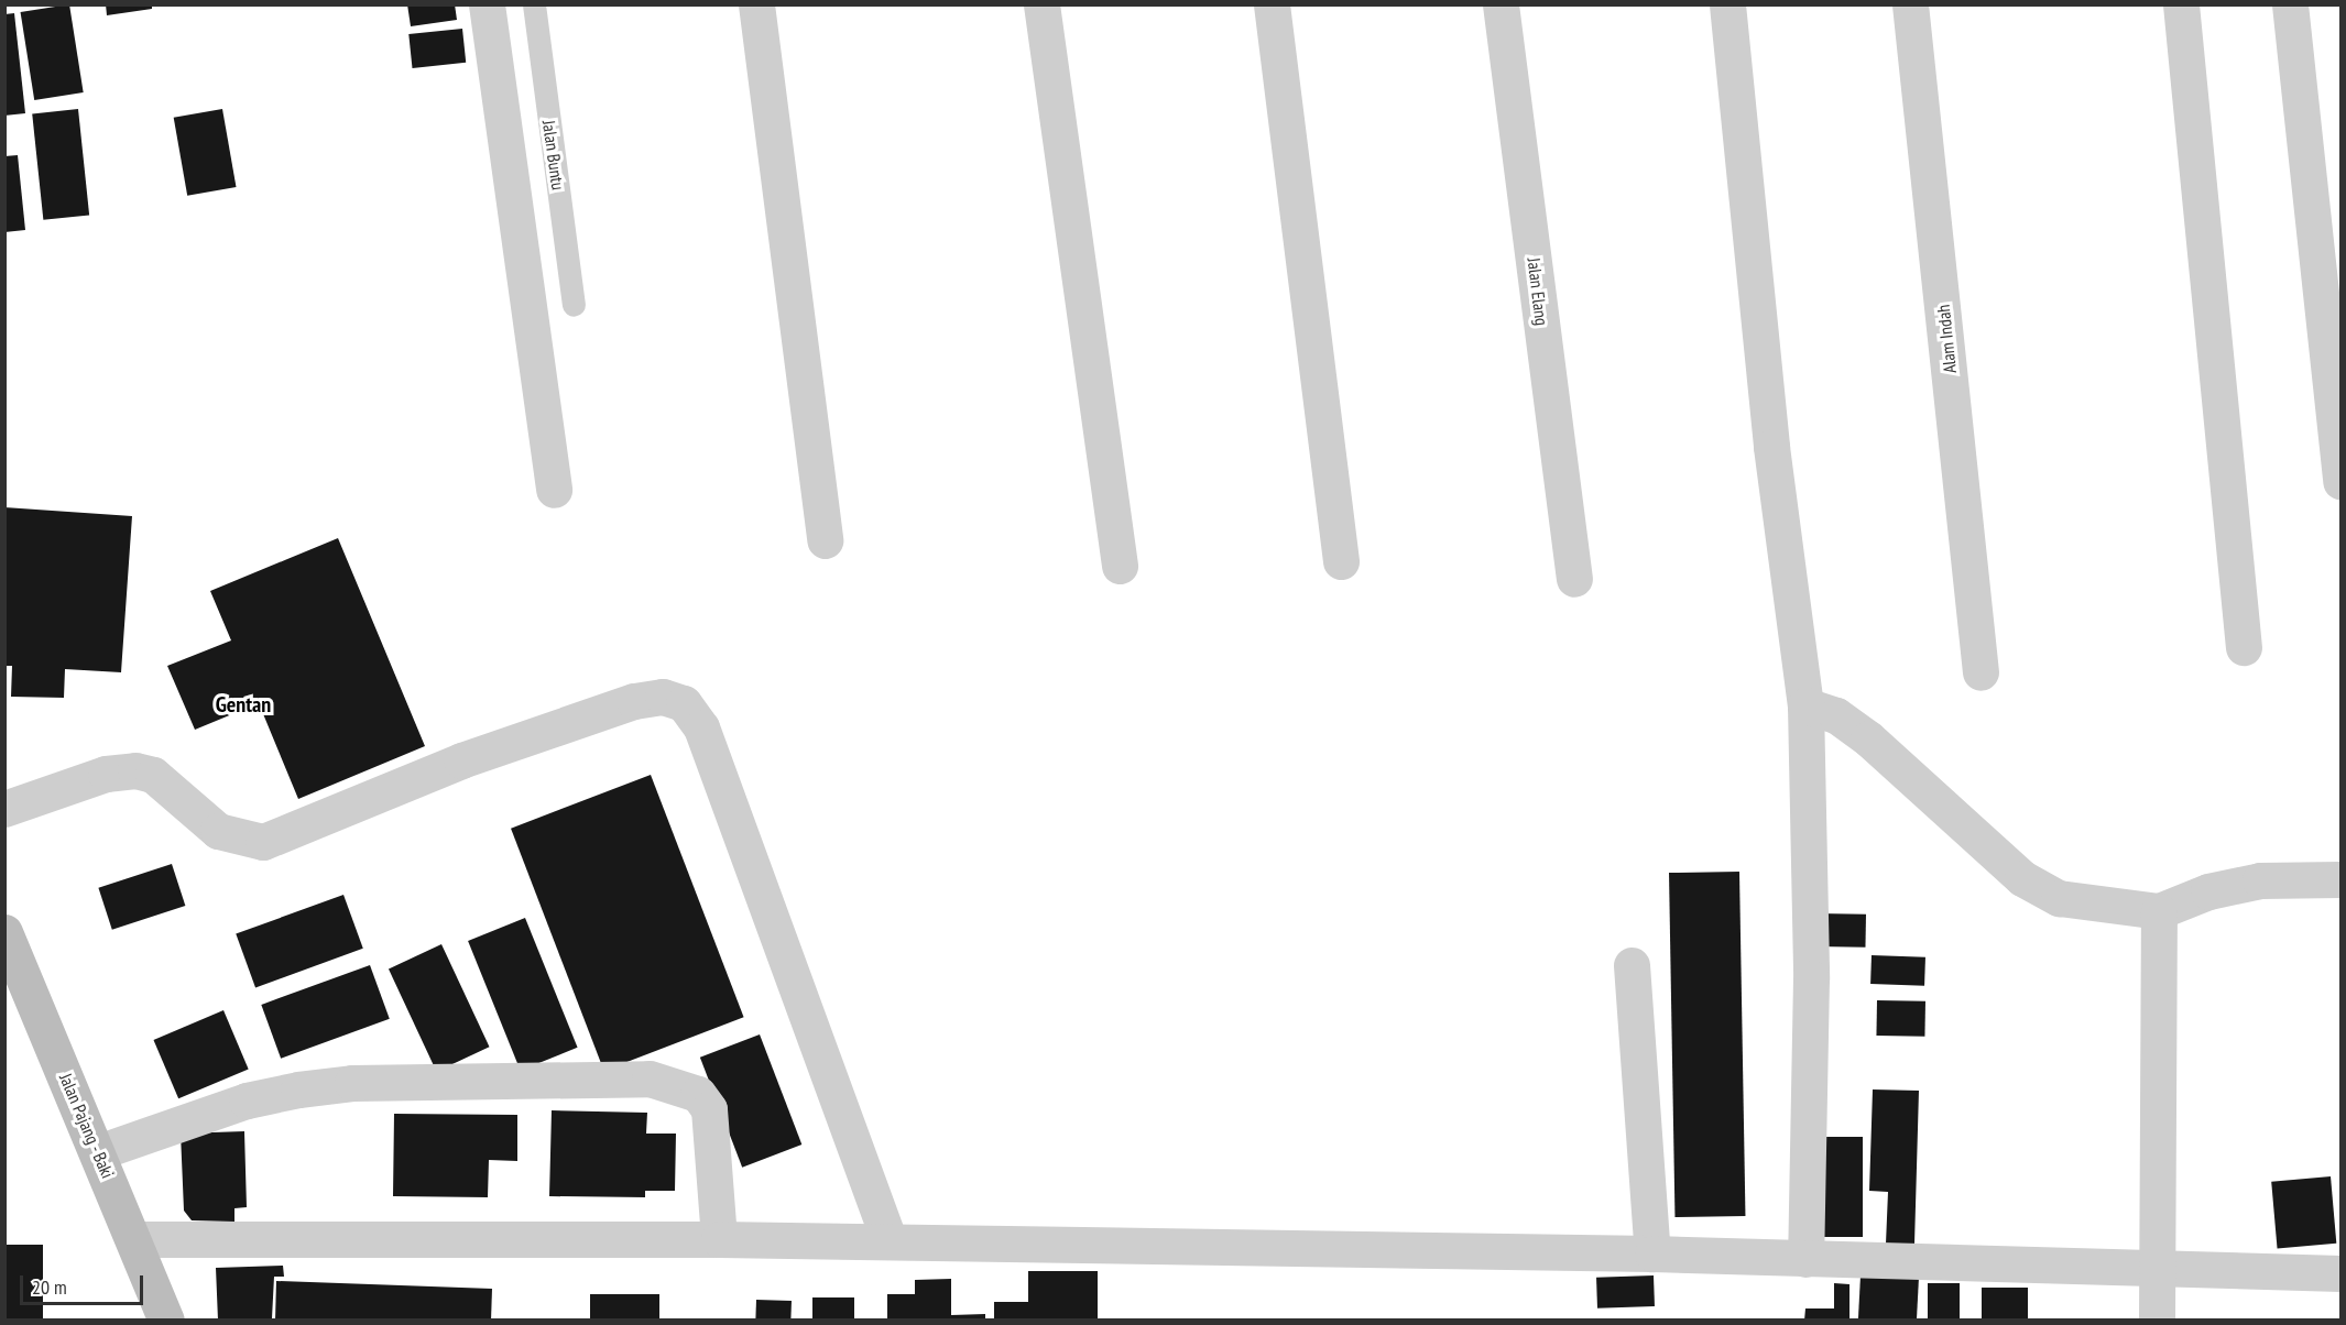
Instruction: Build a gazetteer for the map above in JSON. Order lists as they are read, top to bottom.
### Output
{
  "streets": {
    "main road": ["Jalan Pajang - Baki"],
    "street": ["Jalan Elang", "Alam Indah"],
    "lane": ["Jalan Buntu"]
  },
  "districts": ["Gentan"],
  "scale_bar": "20 m"
}
